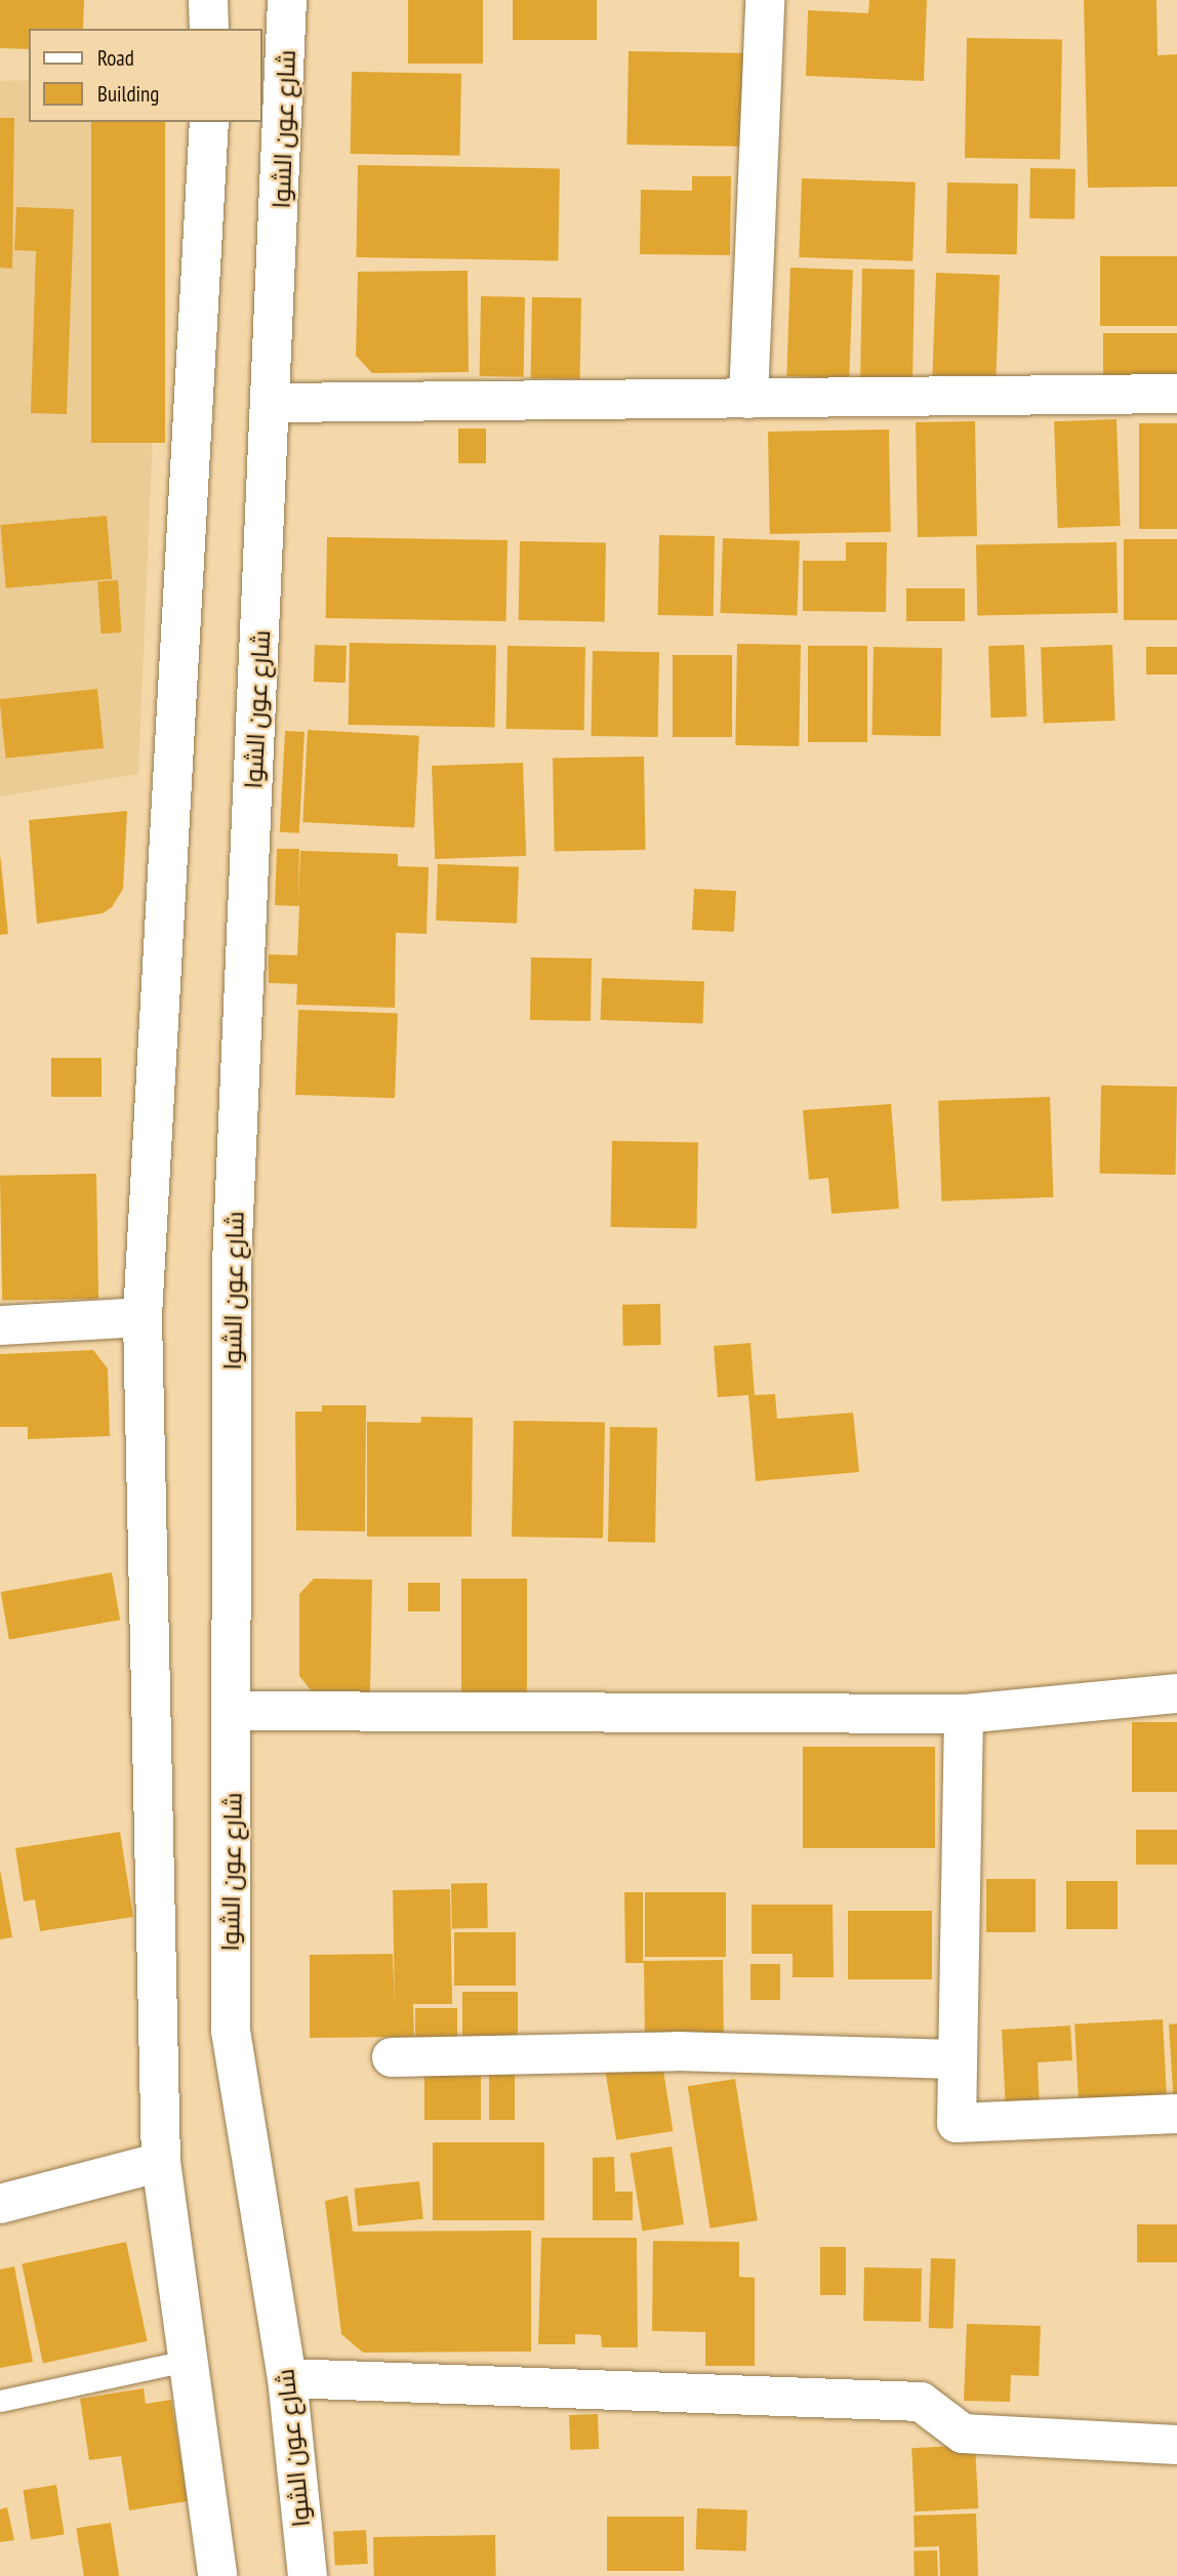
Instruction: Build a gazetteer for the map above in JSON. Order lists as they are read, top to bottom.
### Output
{
  "streets": {
    "main road": ["شارع عون الشوا"]
  },
  "legend": ["Road", "Building"]
}
